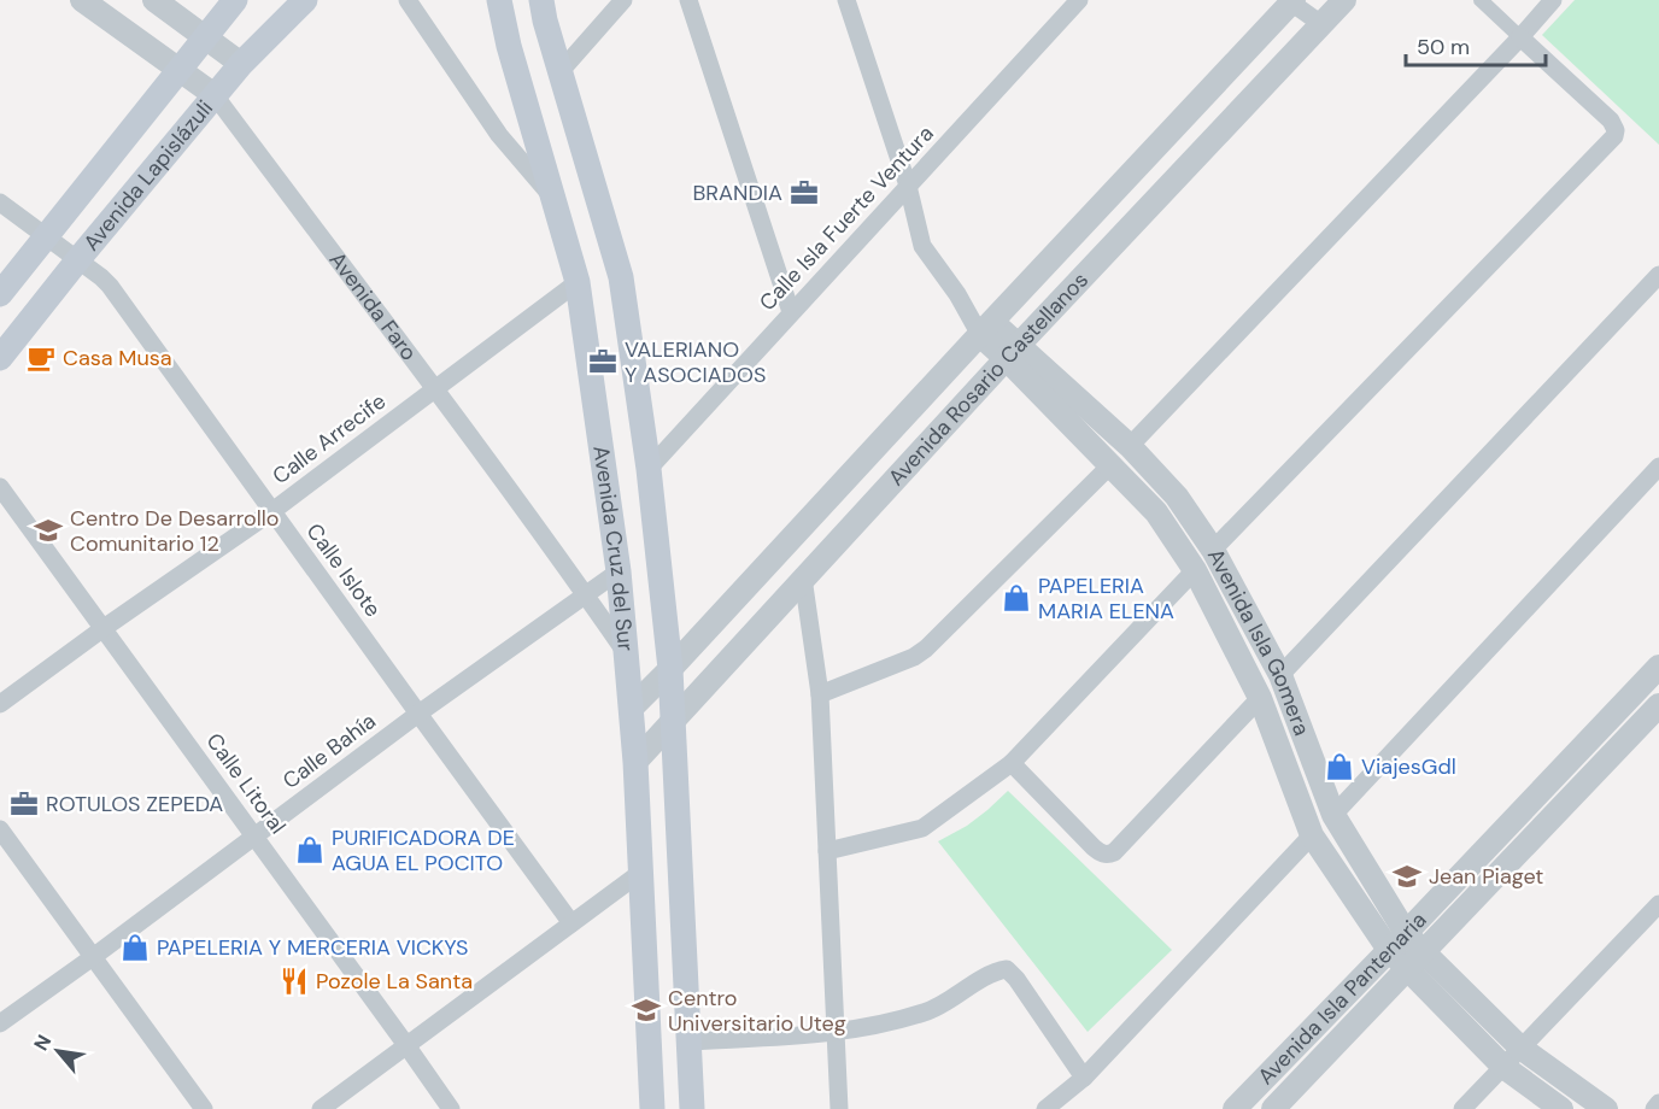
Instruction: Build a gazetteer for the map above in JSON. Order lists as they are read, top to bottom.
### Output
{
  "streets": {
    "main road": ["Avenida Lapislázuli", "Avenida Cruz del Sur"],
    "street": [
      "Calle Isla Fuerte Ventura",
      "Avenida Faro",
      "Avenida Rosario Castellanos",
      "Calle Arrecife",
      "Calle Islote",
      "Avenida Isla Gomera",
      "Calle Bahía",
      "Calle Litoral",
      "Avenida Isla Pantenaria"
    ]
  },
  "crossings": [
    ["Avenida Lapislázuli", "Avenida Faro"],
    ["Avenida Lapislázuli", "Calle Islote"],
    ["Calle Isla Fuerte Ventura", "Avenida Cruz del Sur"],
    ["Avenida Faro", "Calle Arrecife"],
    ["Avenida Faro", "Avenida Cruz del Sur"],
    ["Avenida Faro", "Calle Bahía"],
    ["Avenida Rosario Castellanos", "Avenida Cruz del Sur"],
    ["Avenida Rosario Castellanos", "Avenida Isla Gomera"],
    ["Calle Arrecife", "Avenida Cruz del Sur"],
    ["Calle Arrecife", "Calle Islote"],
    ["Calle Arrecife", "Calle Litoral"],
    ["Avenida Cruz del Sur", "Calle Bahía"],
    ["Calle Islote", "Calle Bahía"],
    ["Avenida Isla Gomera", "Avenida Isla Pantenaria"],
    ["Calle Bahía", "Calle Litoral"]
  ],
  "places": {
    "office": ["BRANDIA", "VALERIANO Y ASOCIADOS", "ROTULOS ZEPEDA"],
    "cafe": ["Casa Musa"],
    "school or university": ["Centro De Desarrollo Comunitario 12", "Jean Piaget", "Centro Universitario Uteg"],
    "shop": [
      "PAPELERIA MARIA ELENA",
      "ViajesGdl",
      "PURIFICADORA DE AGUA EL POCITO",
      "PAPELERIA Y MERCERIA VICKYS"
    ],
    "restaurant": ["Pozole La Santa"]
  },
  "scale_bar": "50 m",
  "north": "top left"
}
